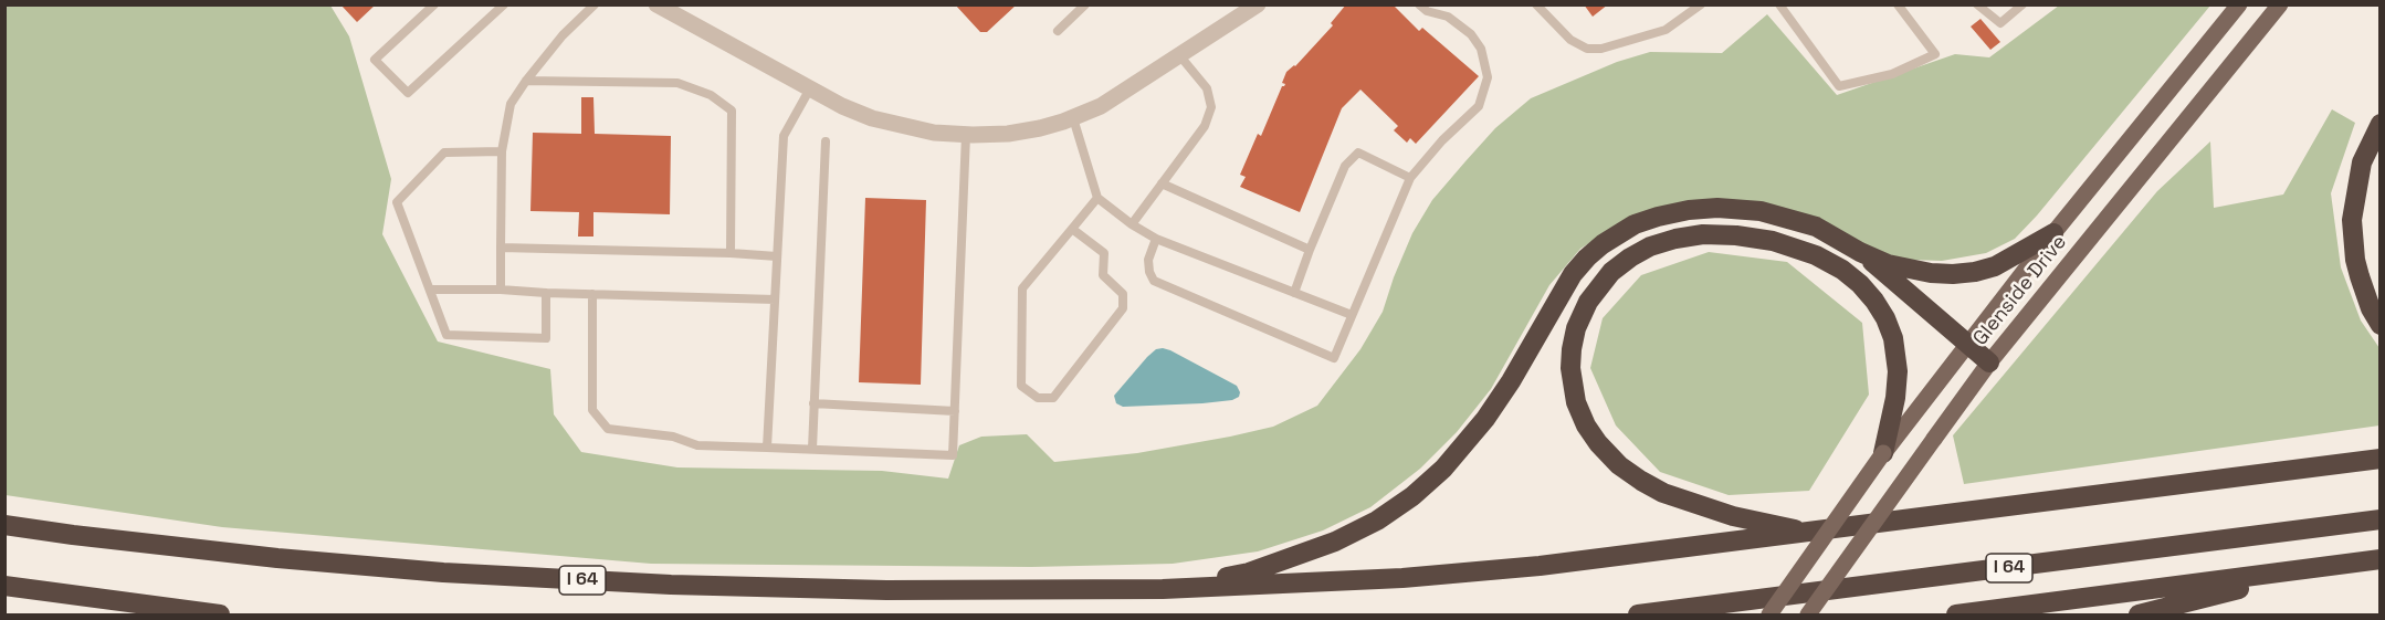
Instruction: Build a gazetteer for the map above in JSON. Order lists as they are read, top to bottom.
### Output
{
  "streets": {
    "highway": ["I 64"],
    "main road": ["Glenside Drive"]
  }
}
